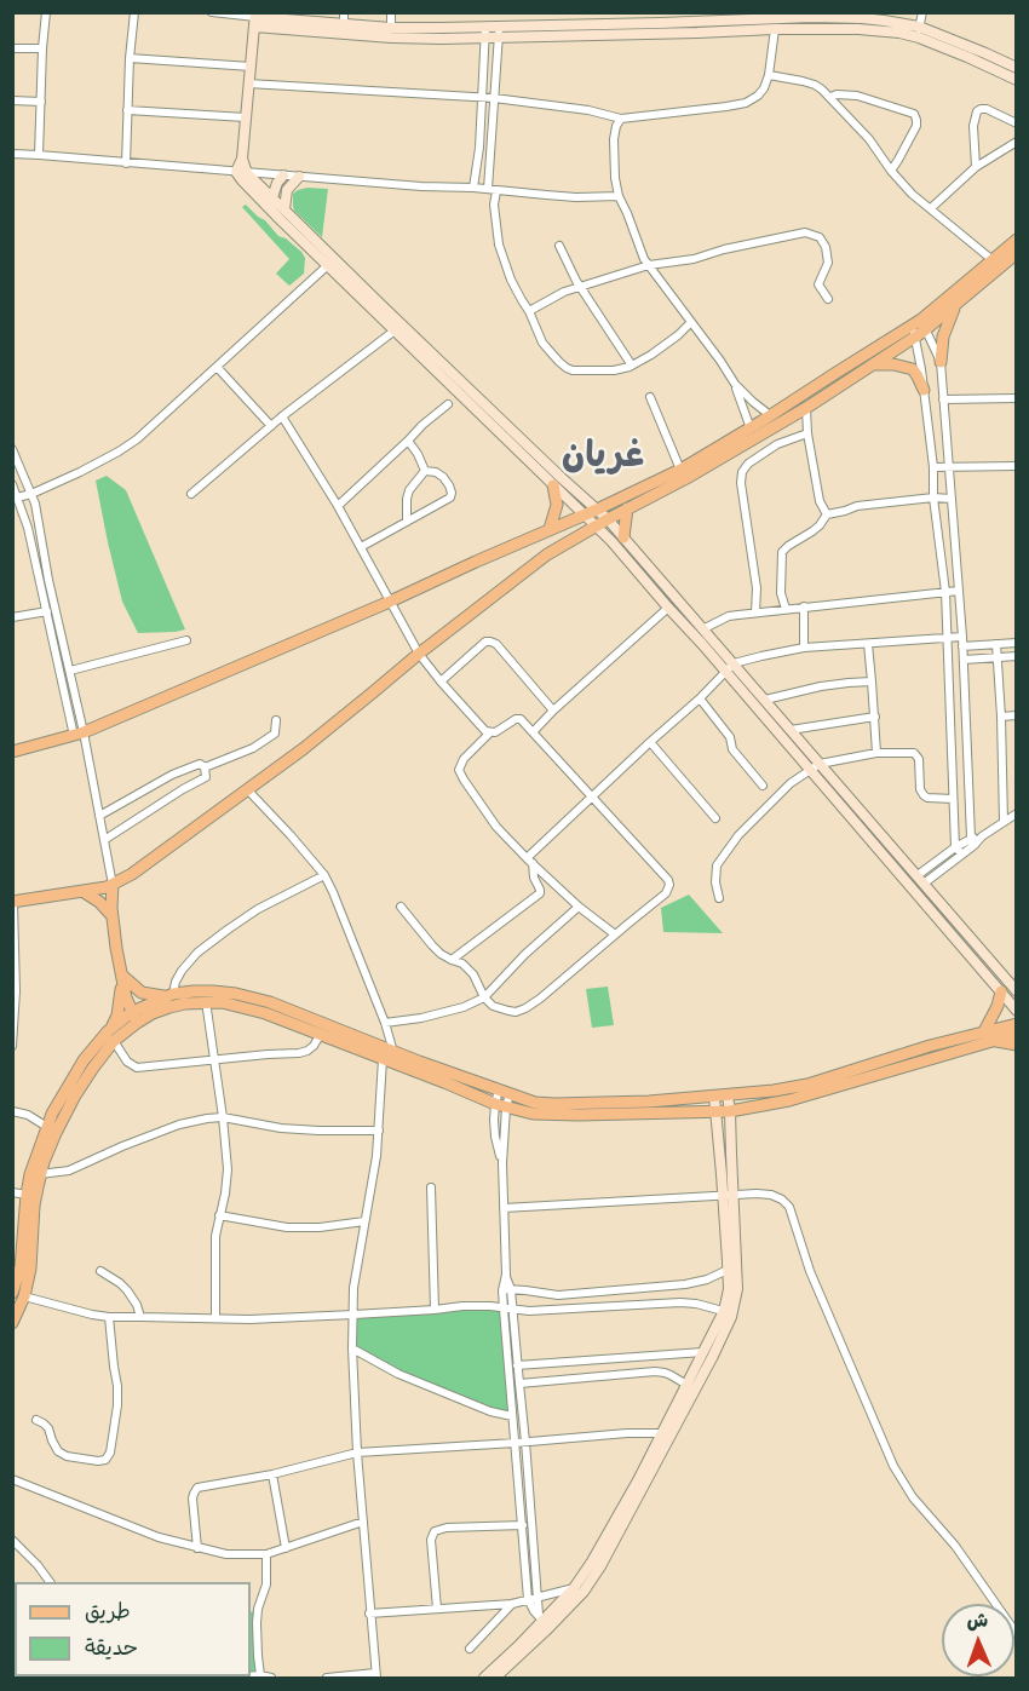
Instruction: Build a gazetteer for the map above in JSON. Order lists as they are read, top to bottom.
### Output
{
  "districts": ["غريان"],
  "legend": ["طريق", "حديقة"],
  "north": "top"
}
